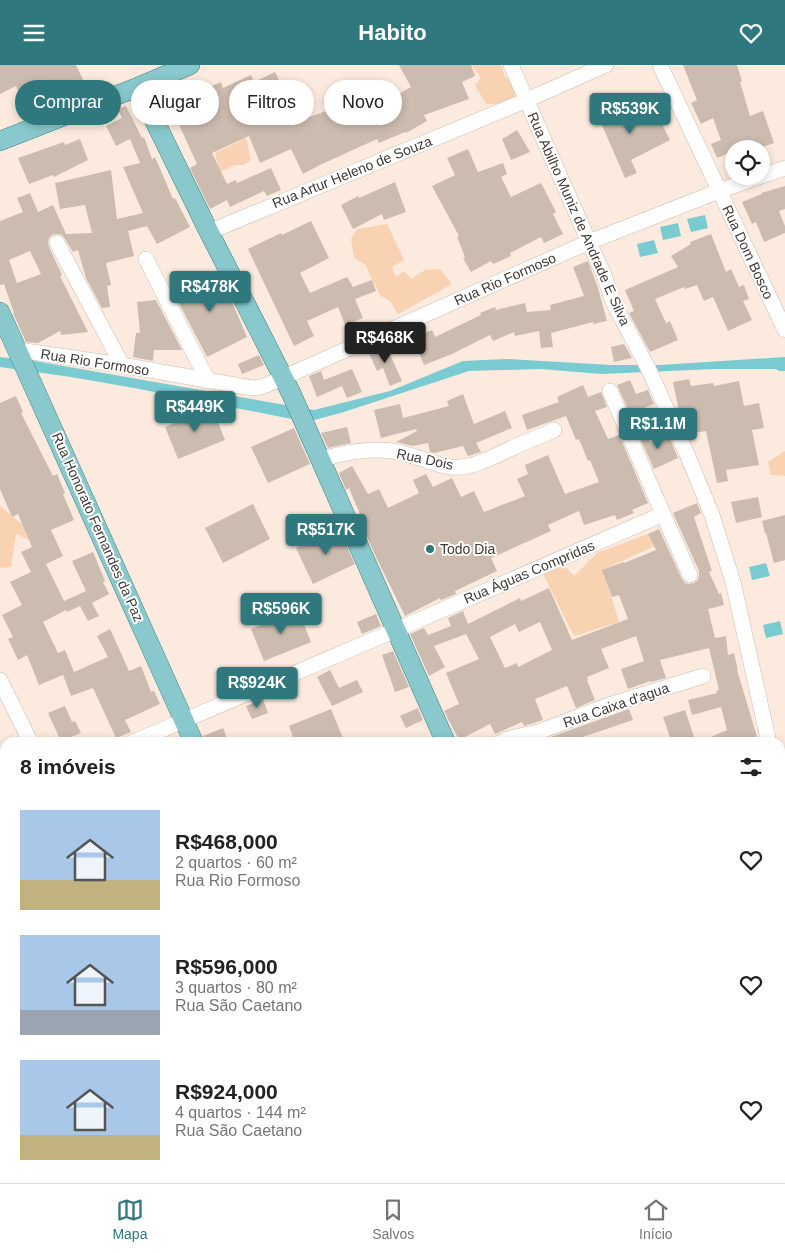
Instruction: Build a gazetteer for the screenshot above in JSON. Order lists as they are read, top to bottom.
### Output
{
  "streets": {
    "main road": ["Rua Honorato Fernandes da Paz"],
    "street": [
      "Rua Artur Heleno de Souza",
      "Rua Abilho Muniz de Andrade E Silva",
      "Rua Dom Bosco",
      "Rua Rio Formoso",
      "Rua Dois",
      "Rua Águas Compridas",
      "Rua Caixa d'agua"
    ]
  },
  "crossings": [
    ["Rua Artur Heleno de Souza", "Rua Abilho Muniz de Andrade E Silva"],
    ["Rua Abilho Muniz de Andrade E Silva", "Rua Rio Formoso"],
    ["Rua Dom Bosco", "Rua Rio Formoso"],
    ["Rua Rio Formoso", "Rua Honorato Fernandes da Paz"],
    ["Rua Honorato Fernandes da Paz", "Rua Águas Compridas"]
  ],
  "places": ["Todo Dia"],
  "page": {
    "header": "Habito",
    "chip": [
      "Comprar",
      "Alugar",
      "Filtros",
      "Novo"
    ],
    "price": [
      "R$539K",
      "R$478K",
      "R$468K",
      "R$449K",
      "R$1.1M",
      "R$517K",
      "R$596K",
      "R$924K"
    ],
    "heading": "8 imóveis",
    "list": [
      {
        "name": "R$468,000",
        "note": "2 quartos · 60 m² · Rua Rio Formoso"
      },
      {
        "name": "R$596,000",
        "note": "3 quartos · 80 m² · Rua São Caetano"
      },
      {
        "name": "R$924,000",
        "note": "4 quartos · 144 m² · Rua São Caetano"
      }
    ],
    "tabs": ["Mapa", "Salvos", "Início"]
  }
}
